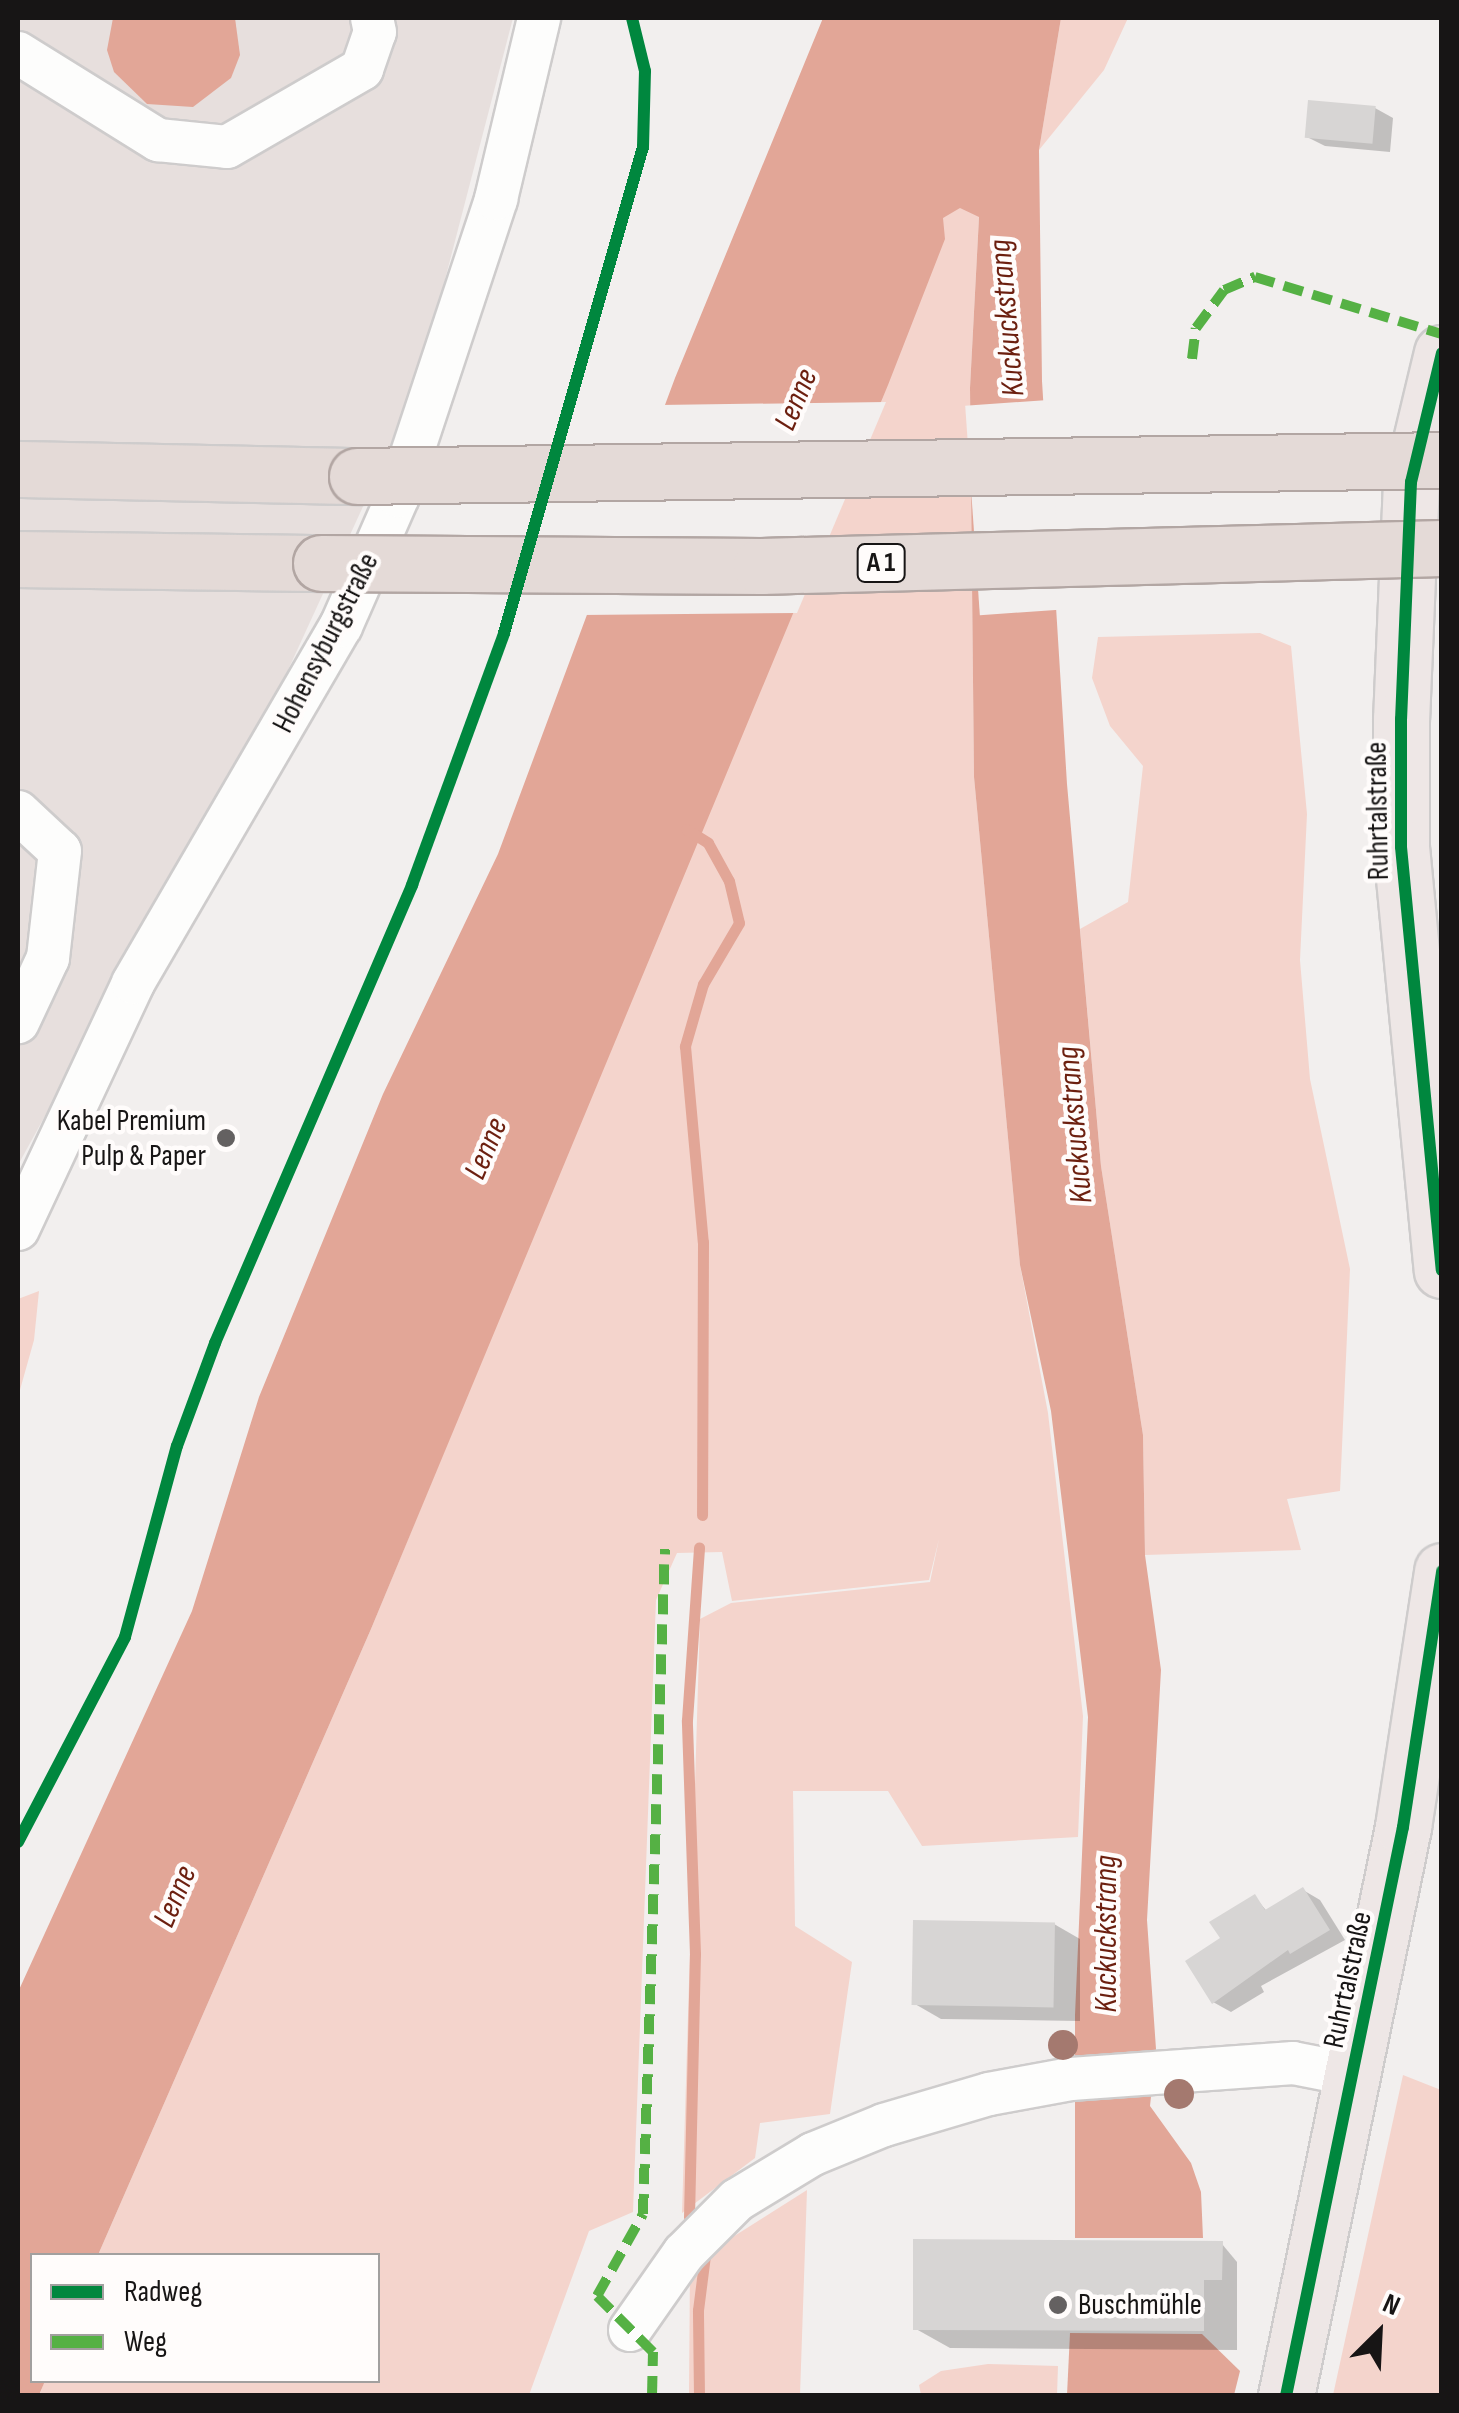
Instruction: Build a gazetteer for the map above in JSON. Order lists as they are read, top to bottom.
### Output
{
  "streets": {
    "highway": ["A 1"],
    "main road": ["Ruhrtalstraße"],
    "street": ["Hohensyburgstraße"]
  },
  "water": ["Kuckuckstrang", "Lenne"],
  "places": ["Kabel Premium Pulp & Paper", "Buschmühle"],
  "legend": ["Radweg", "Weg"],
  "north": "top right"
}
